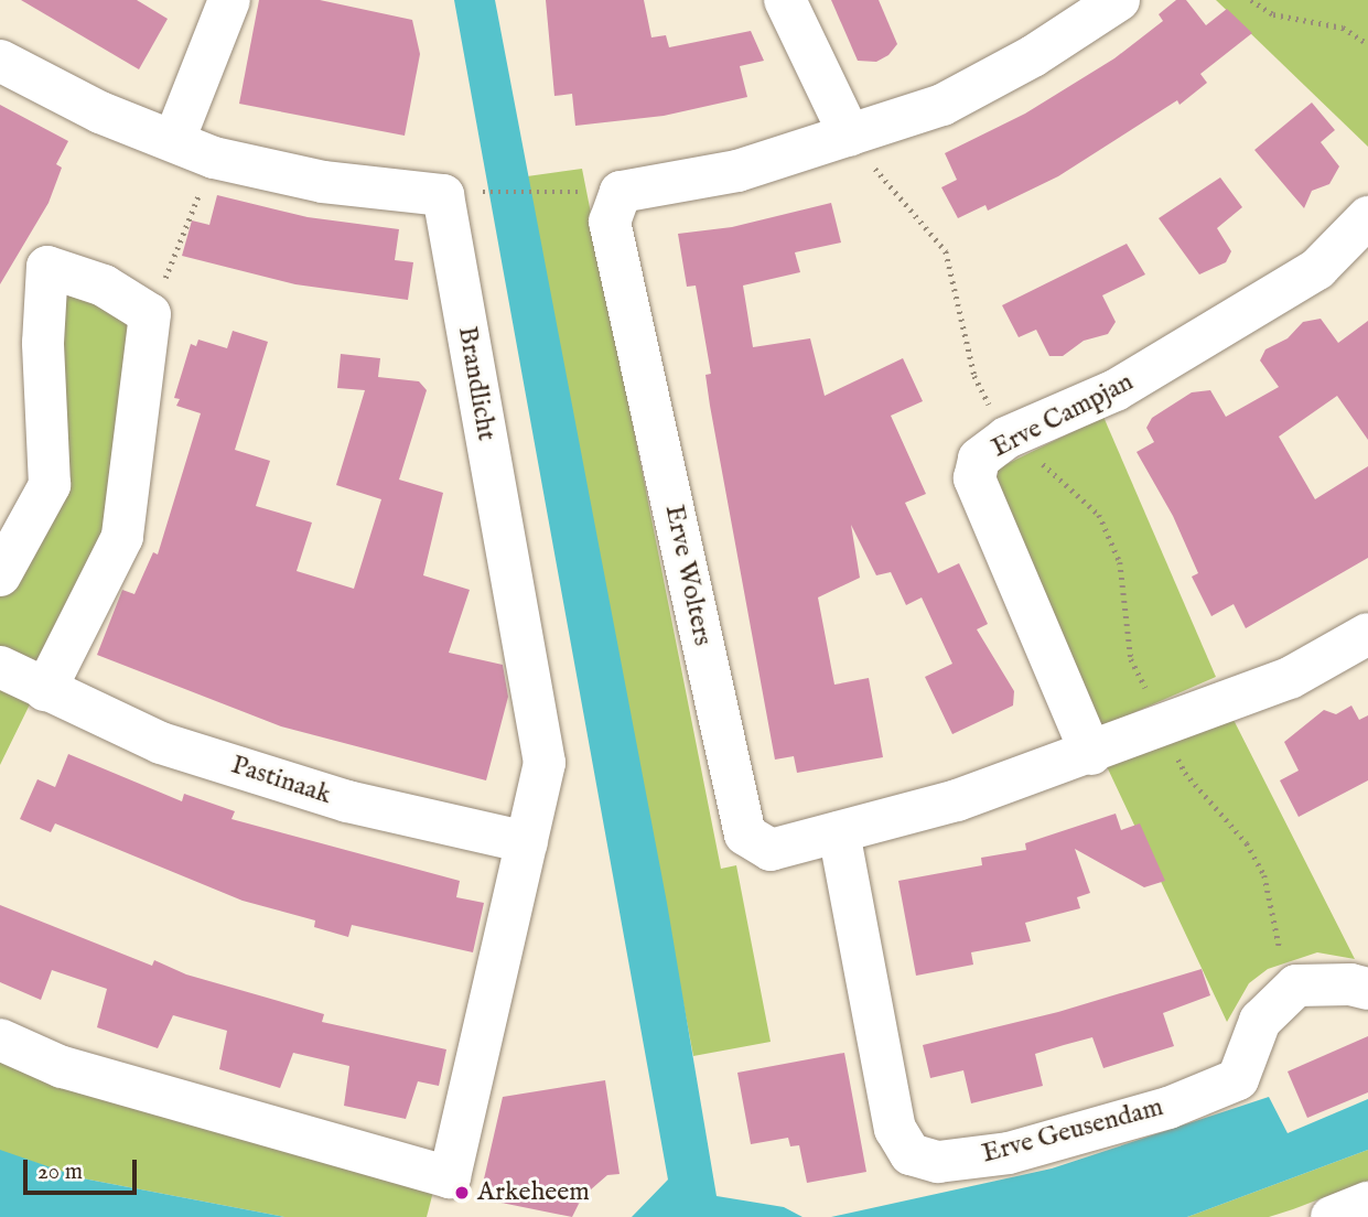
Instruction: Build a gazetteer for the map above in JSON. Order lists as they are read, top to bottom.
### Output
{
  "streets": {
    "street": [
      "Brandlicht",
      "Erve Campjan",
      "Erve Wolters",
      "Pastinaak",
      "Erve Geusendam"
    ]
  },
  "crossings": [
    ["Brandlicht", "Pastinaak"],
    ["Erve Campjan", "Erve Wolters"],
    ["Erve Wolters", "Erve Geusendam"]
  ],
  "places": ["Arkeheem"],
  "scale_bar": "20 m"
}
